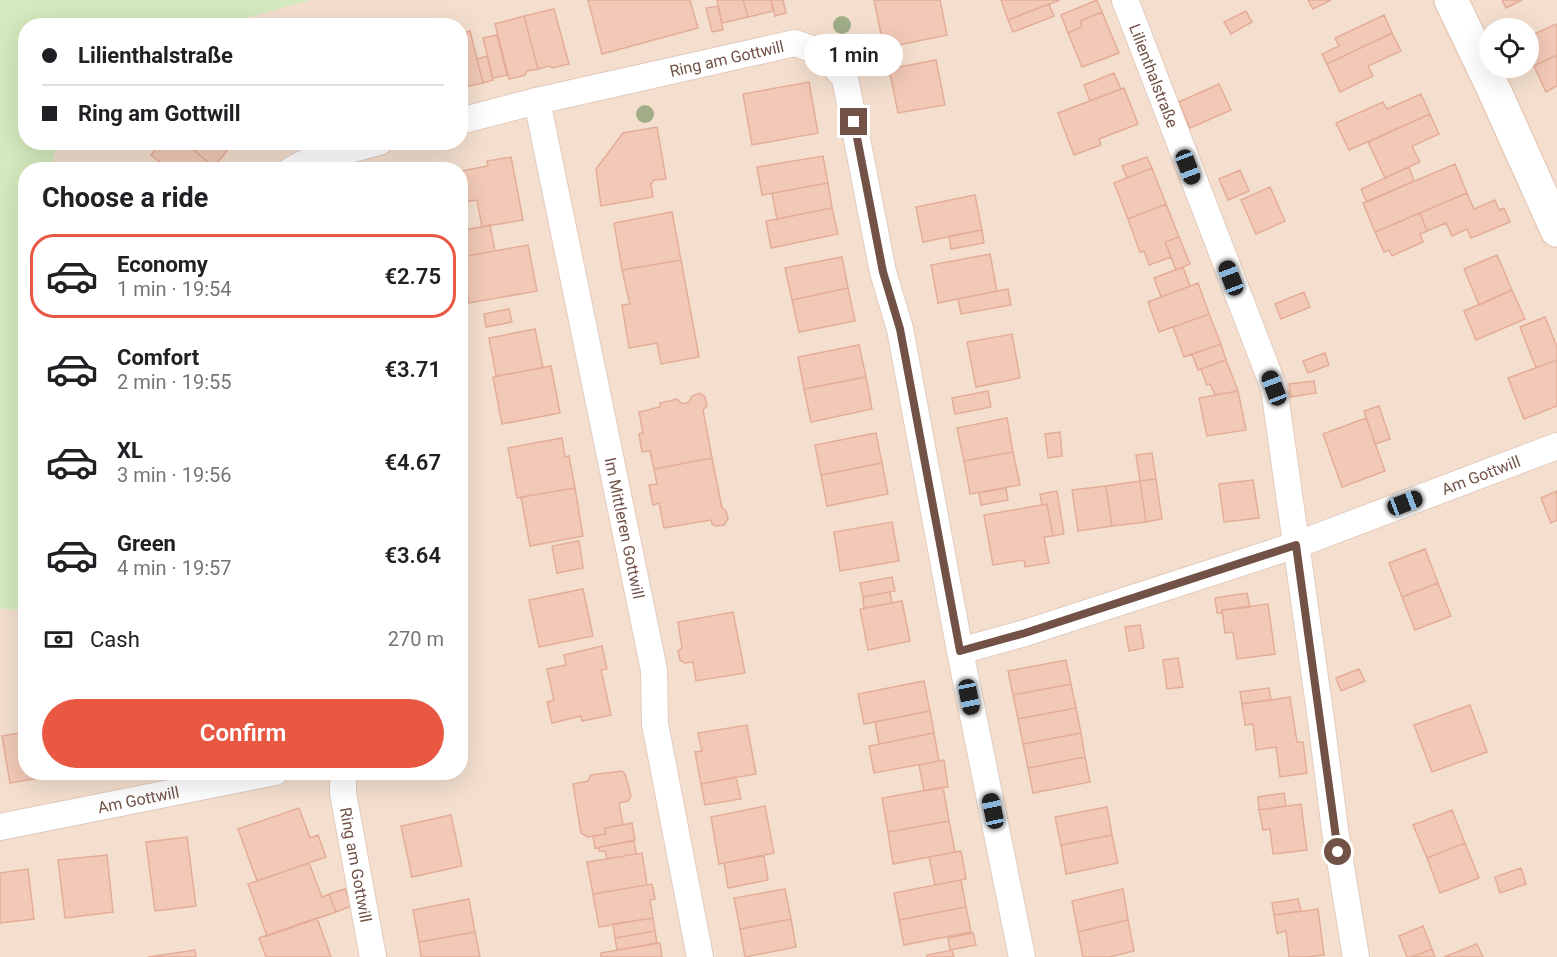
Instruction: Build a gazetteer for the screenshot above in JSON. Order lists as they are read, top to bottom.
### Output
{
  "streets": {
    "street": [
      "Ring am Gottwill",
      "Lilienthalstraße",
      "Am Gottwill",
      "Im Mittleren Gottwill"
    ]
  },
  "crossings": [
    ["Ring am Gottwill", "Am Gottwill"],
    ["Ring am Gottwill", "Im Mittleren Gottwill"],
    ["Lilienthalstraße", "Am Gottwill"]
  ],
  "page": {
    "banner": ["Lilienthalstraße", "Ring am Gottwill"],
    "bubble": "1 min",
    "heading": "Choose a ride",
    "list": [
      {
        "name": "Economy",
        "note": "1 min · 19:54",
        "value": "€2.75"
      },
      {
        "name": "Comfort",
        "note": "2 min · 19:55",
        "value": "€3.71"
      },
      {
        "name": "XL",
        "note": "3 min · 19:56",
        "value": "€4.67"
      },
      {
        "name": "Green",
        "note": "4 min · 19:57",
        "value": "€3.64"
      }
    ],
    "pay": ["Cash", "270 m"],
    "buttons": "Confirm"
  }
}
